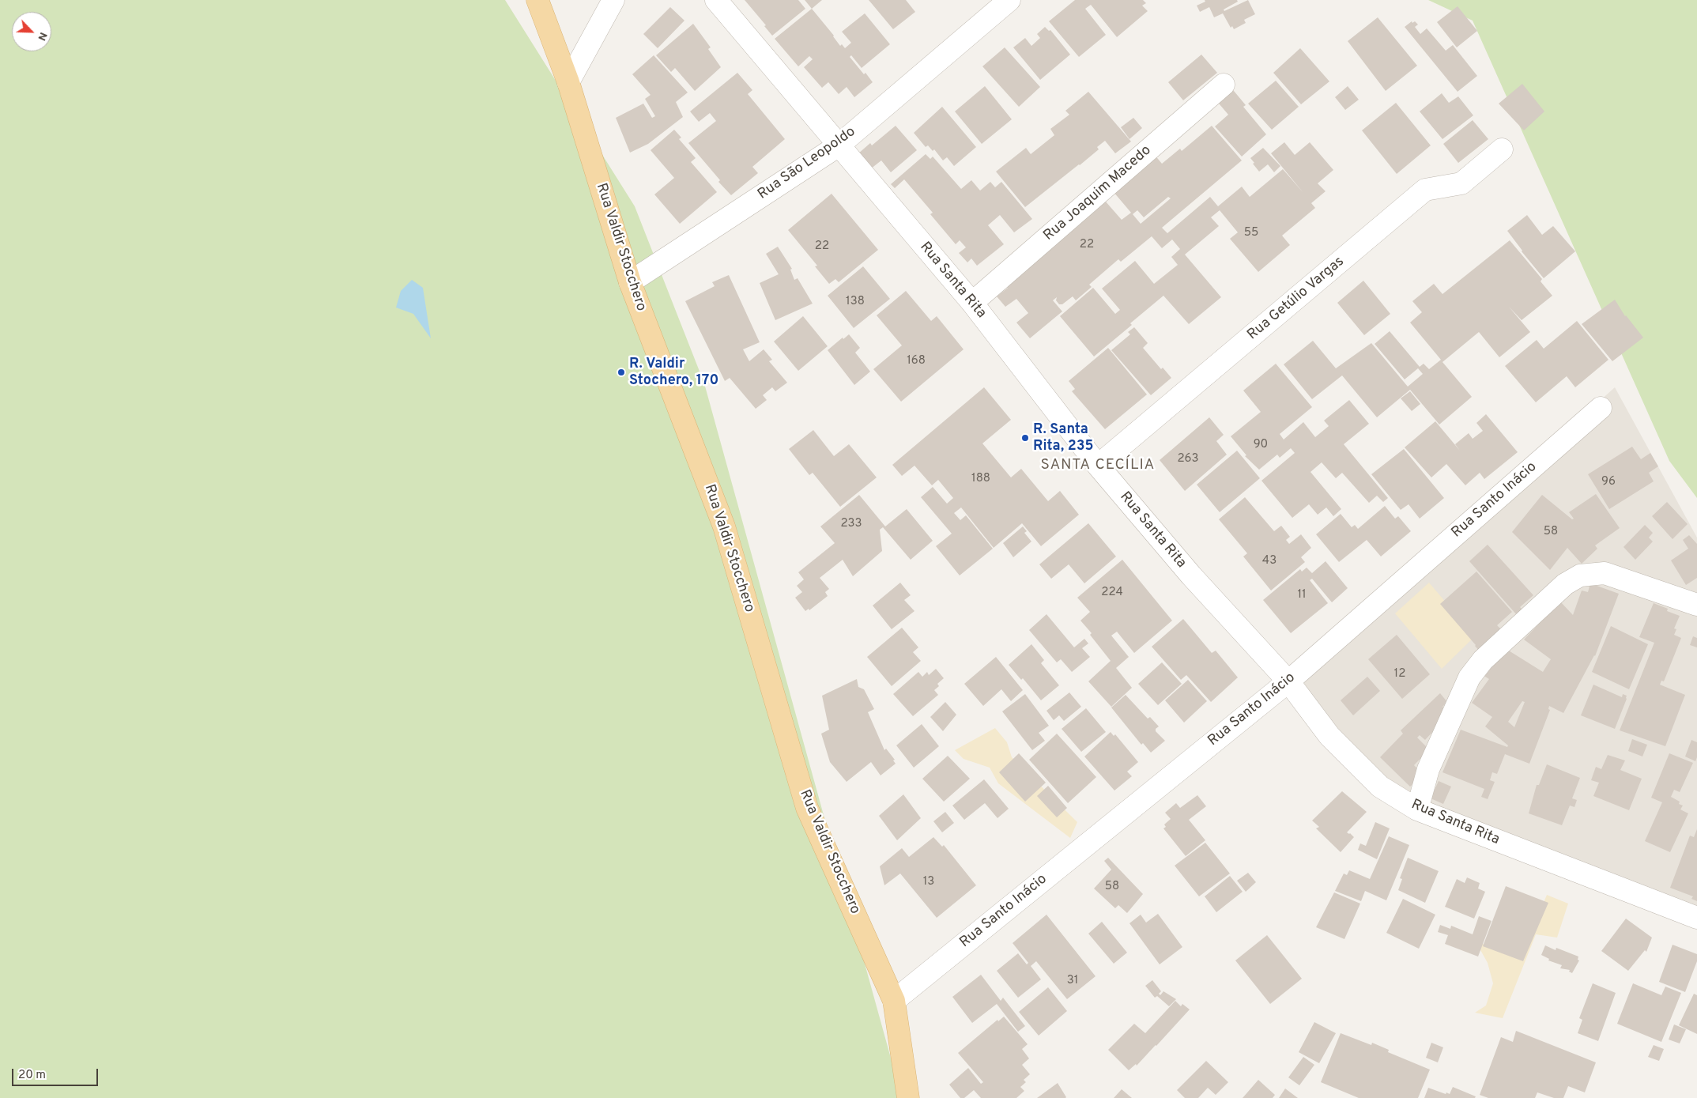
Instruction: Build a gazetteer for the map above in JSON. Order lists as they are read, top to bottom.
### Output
{
  "streets": {
    "main road": ["Rua Valdir Stocchero"],
    "street": [
      "Rua São Leopoldo",
      "Rua Joaquim Macedo",
      "Rua Santa Rita",
      "Rua Getúlio Vargas",
      "Rua Santo Inácio"
    ]
  },
  "crossings": [
    ["Rua São Leopoldo", "Rua Valdir Stocchero"],
    ["Rua São Leopoldo", "Rua Santa Rita"],
    ["Rua Joaquim Macedo", "Rua Santa Rita"],
    ["Rua Valdir Stocchero", "Rua Santo Inácio"],
    ["Rua Santa Rita", "Rua Getúlio Vargas"],
    ["Rua Santa Rita", "Rua Santo Inácio"]
  ],
  "districts": ["SANTA CECÍLIA"],
  "places": ["R. Valdir Stochero, 170", "R. Santa Rita, 235"],
  "house_numbers": [
    "55",
    "22",
    "22",
    "138",
    "168",
    "90",
    "263",
    "188",
    "96",
    "233",
    "58",
    "43",
    "224",
    "11",
    "12",
    "13",
    "58",
    "31"
  ],
  "scale_bar": "20 m",
  "north": "bottom right"
}
